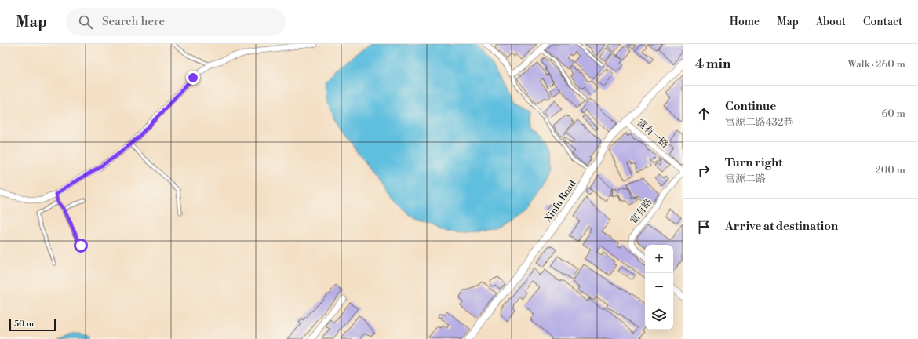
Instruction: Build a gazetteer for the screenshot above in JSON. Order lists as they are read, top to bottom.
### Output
{
  "streets": {
    "street": ["富有一路", "Xinfu Road", "富有路"]
  },
  "crossings": [
    ["富有一路", "Xinfu Road"],
    ["富有一路", "富有路"]
  ],
  "scale_bar": "50 m",
  "page": {
    "header": "Map",
    "search": "Search here",
    "nav": [
      "Home",
      "Map",
      "About",
      "Contact"
    ],
    "heading": ["4 min", "Walk · 260 m"],
    "list": [
      ["Continue", "富源二路432巷", "60 m"],
      ["Turn right", "富源二路", "200 m"],
      "Arrive at destination"
    ],
    "map_buttons": ["+", "−"],
    "scale": "50 m"
  }
}
